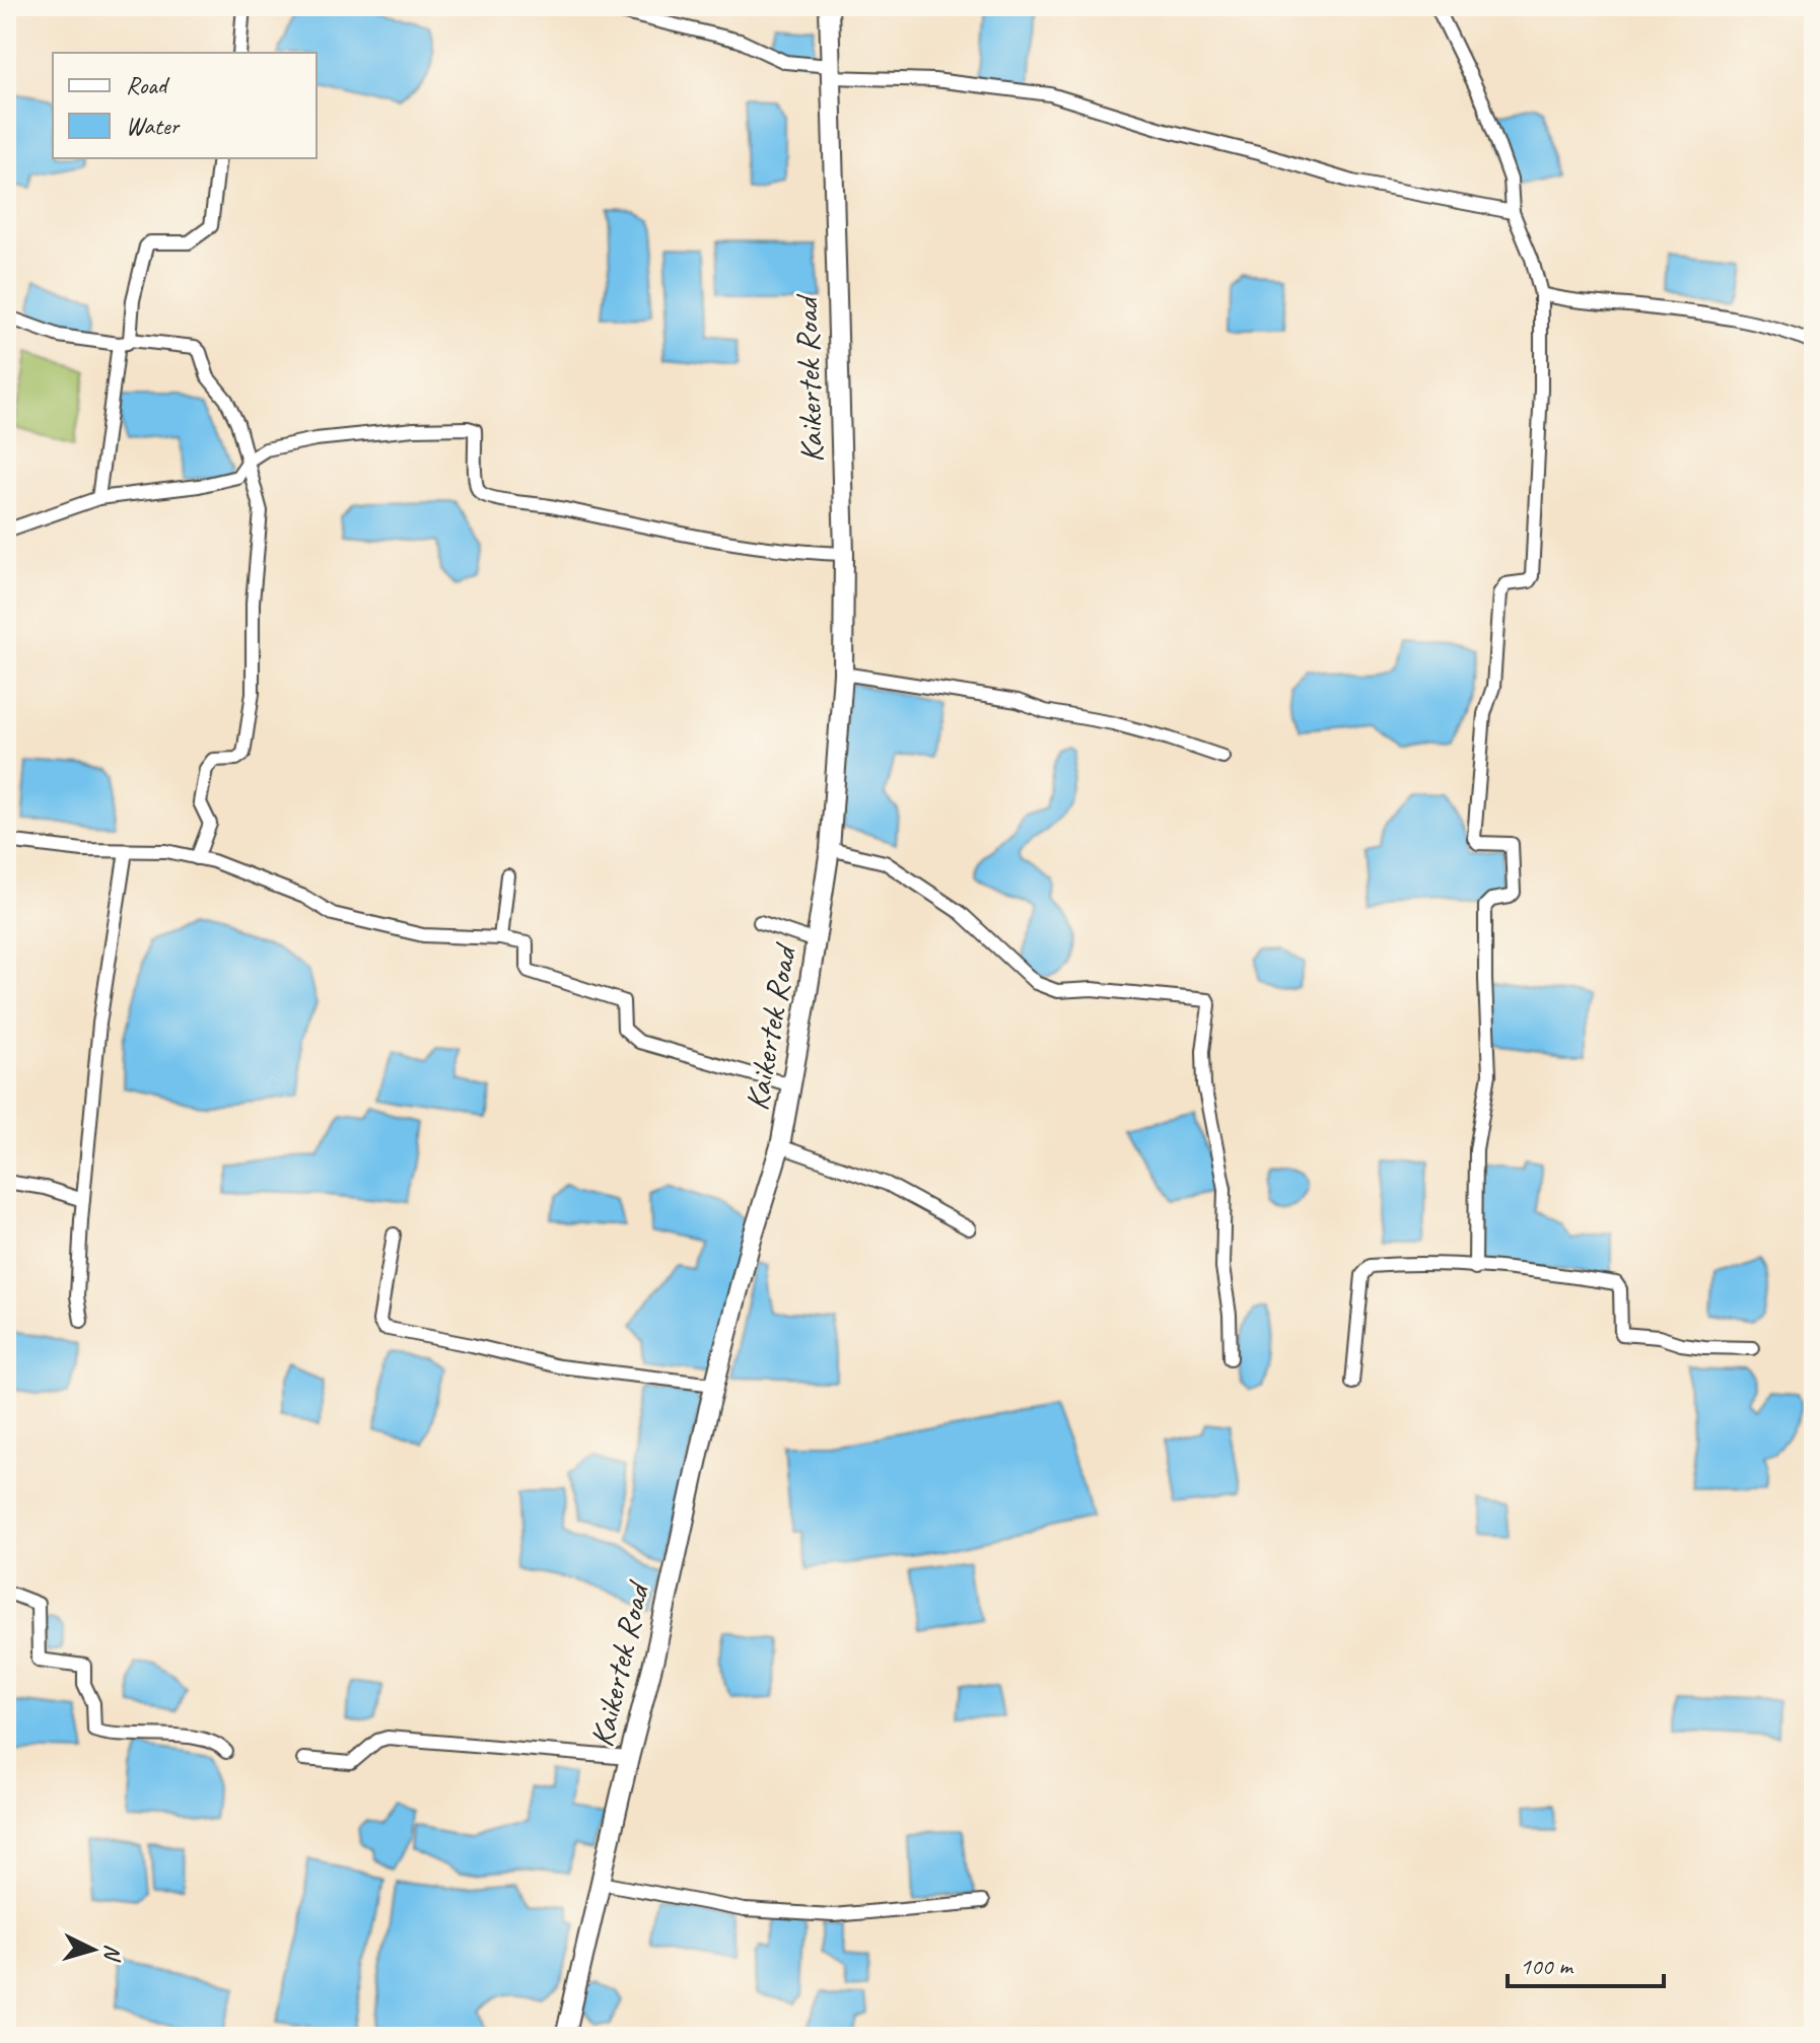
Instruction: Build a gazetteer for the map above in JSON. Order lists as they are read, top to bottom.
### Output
{
  "streets": {
    "main road": ["Kaikertek Road"]
  },
  "legend": ["Road", "Water"],
  "scale_bar": "100 m",
  "north": "right"
}
